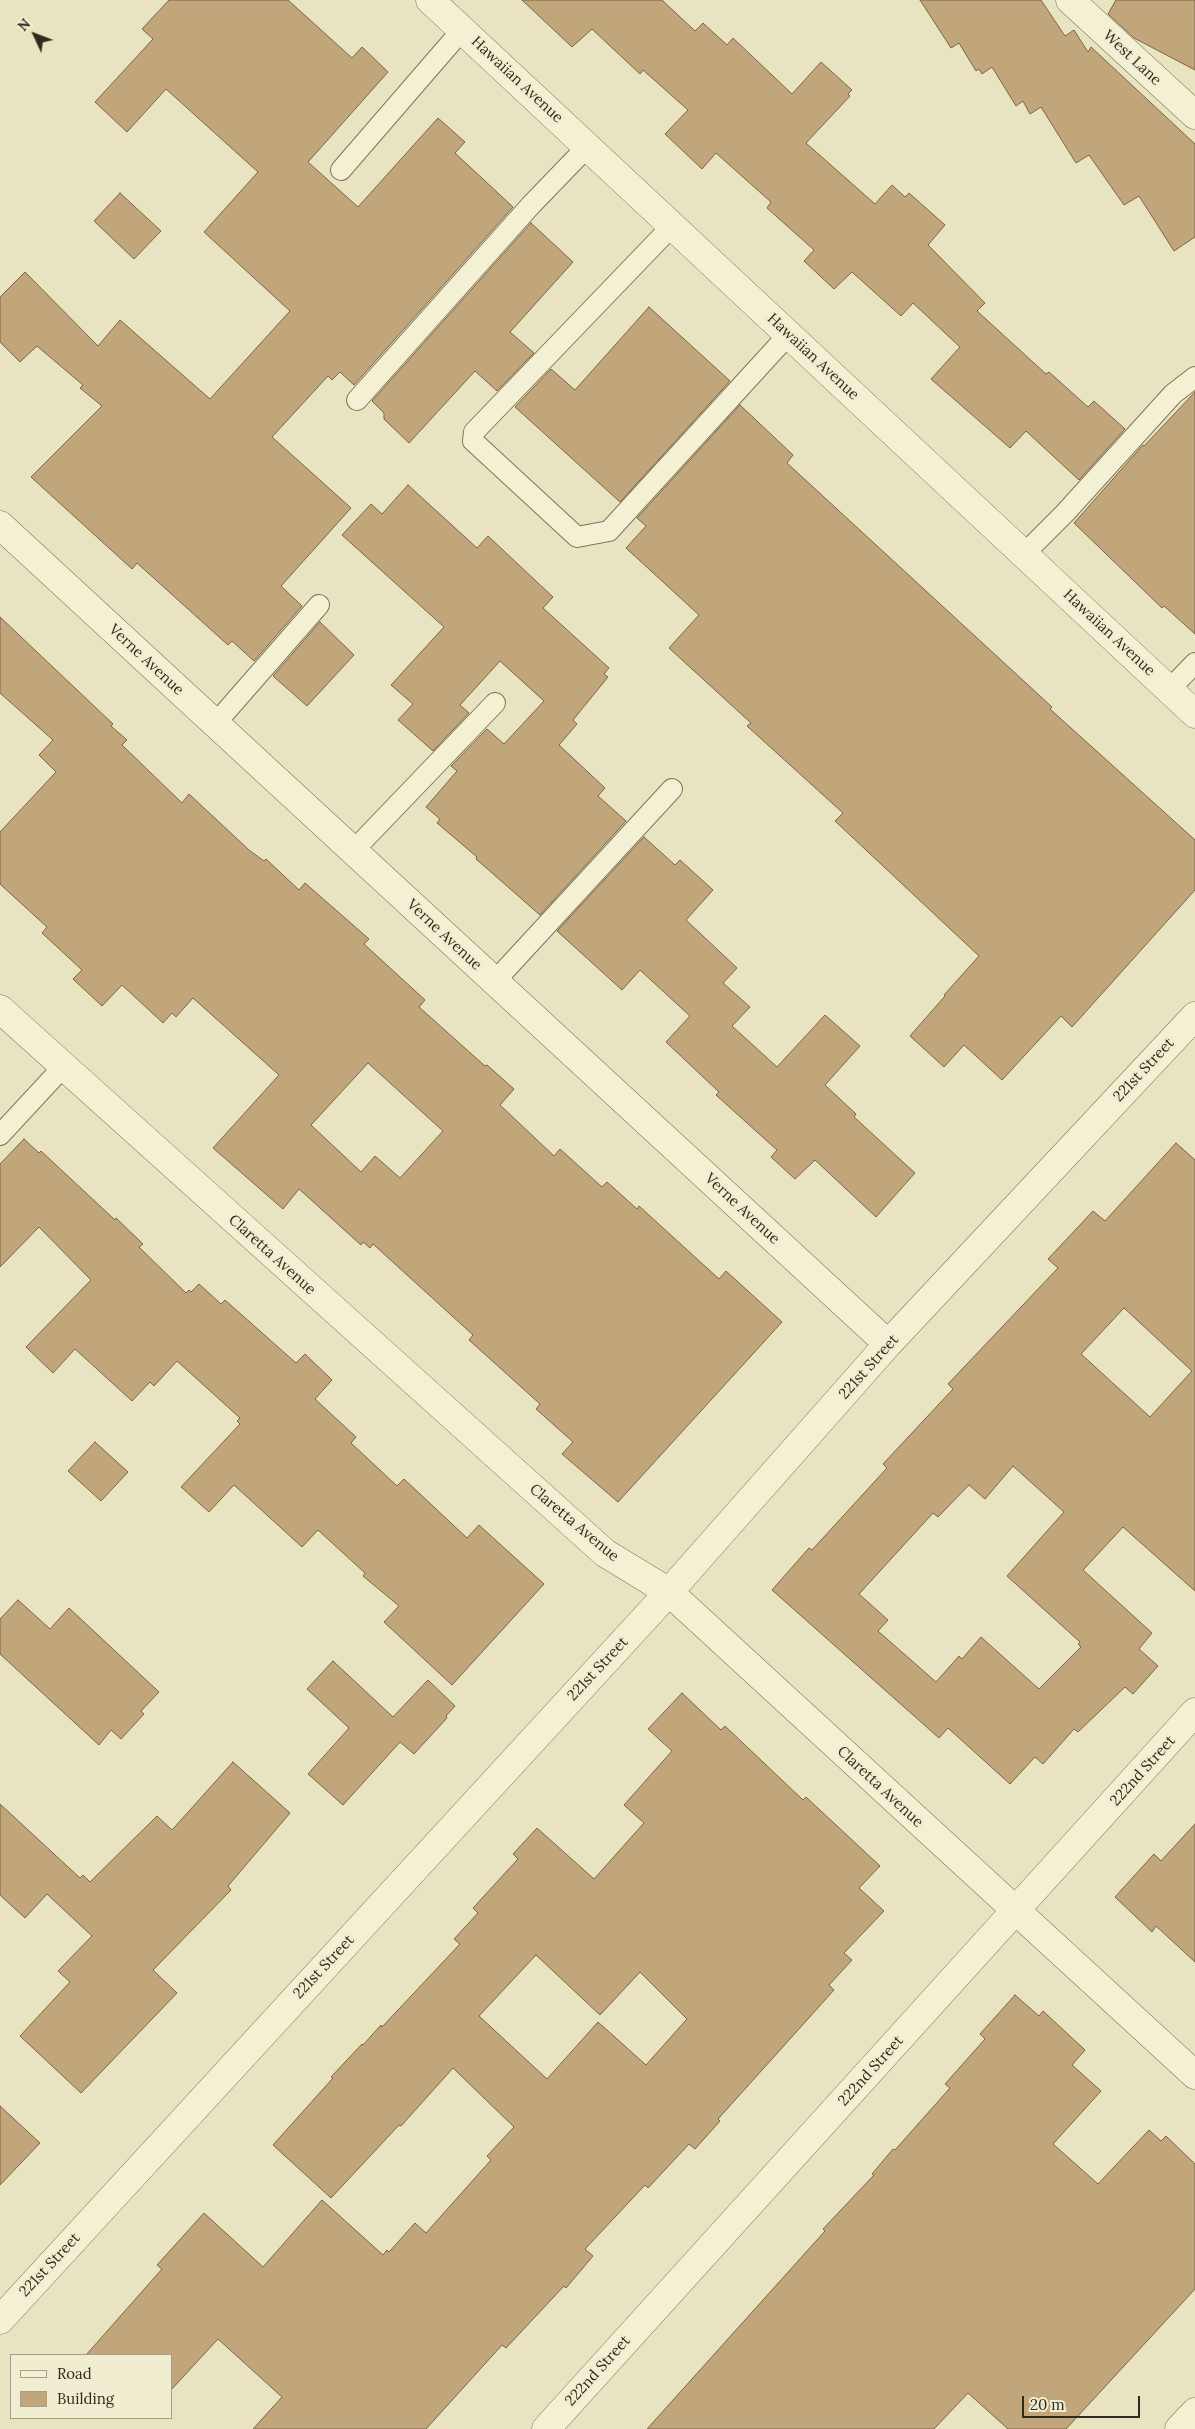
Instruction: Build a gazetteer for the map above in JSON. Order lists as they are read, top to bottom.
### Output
{
  "streets": {
    "street": [
      "West Lane",
      "Hawaiian Avenue",
      "Verne Avenue",
      "221st Street",
      "Claretta Avenue",
      "222nd Street"
    ]
  },
  "crossings": [
    ["Verne Avenue", "221st Street"],
    ["221st Street", "Claretta Avenue"],
    ["Claretta Avenue", "222nd Street"]
  ],
  "legend": ["Road", "Building"],
  "scale_bar": "20 m",
  "north": "top left"
}
